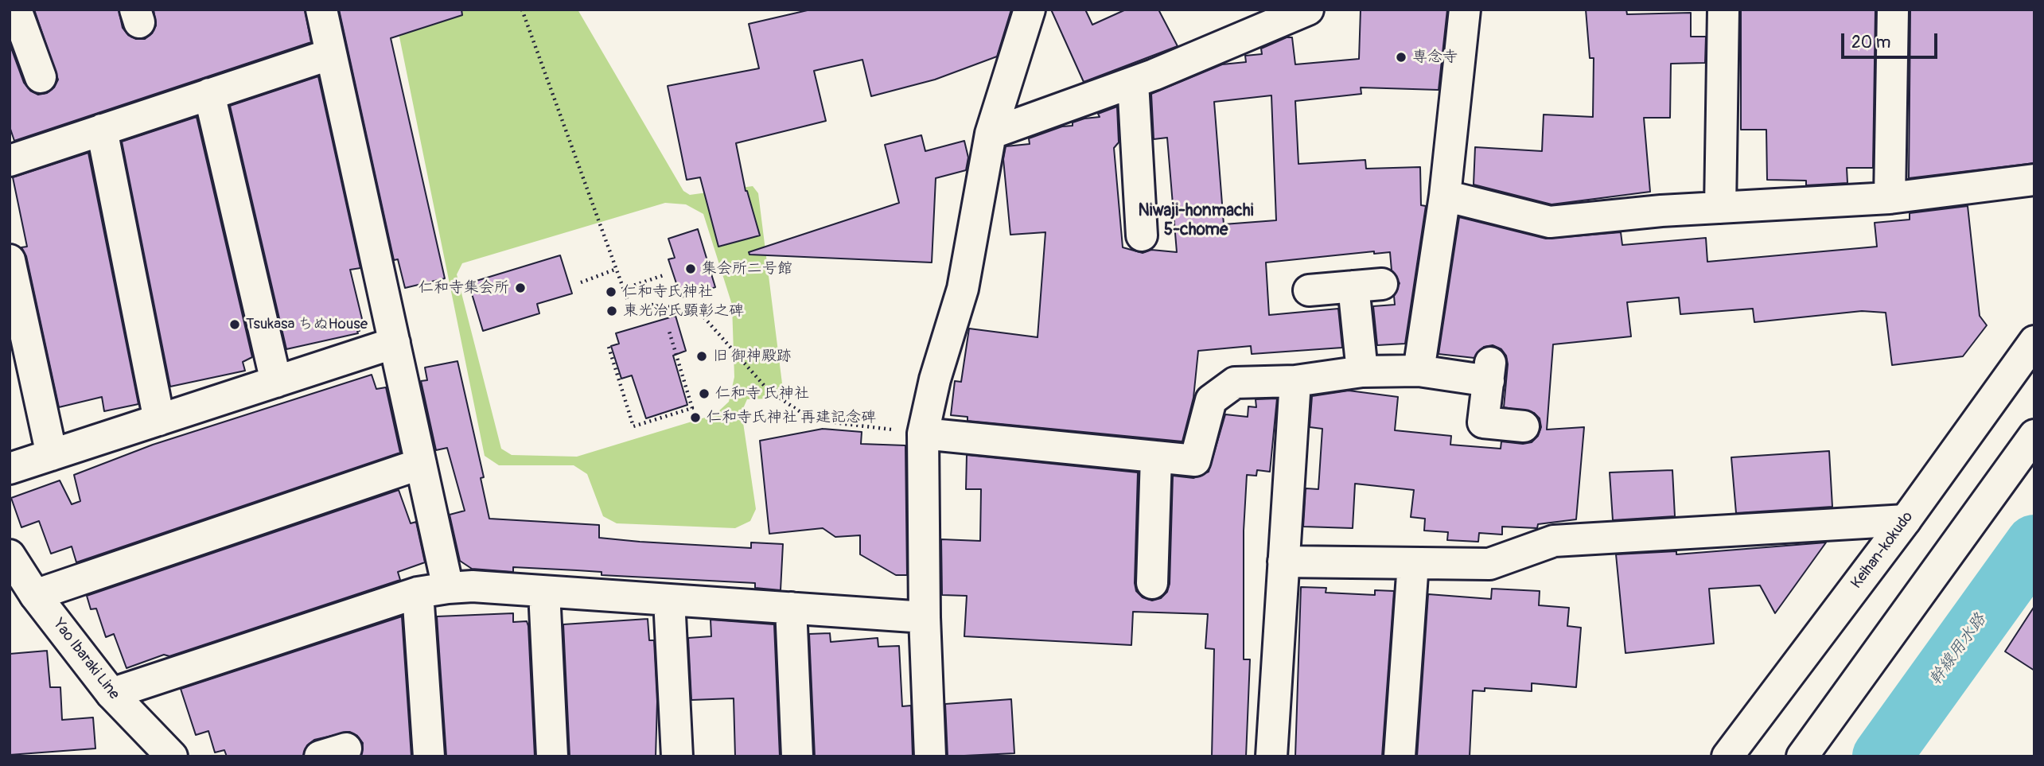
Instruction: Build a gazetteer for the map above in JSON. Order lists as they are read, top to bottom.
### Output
{
  "streets": {
    "main road": ["Keihan-kokudo", "Yao Ibaraki Line"]
  },
  "districts": ["Niwaji-honmachi 5-chome"],
  "water": ["幹線用水路"],
  "places": [
    "専念寺",
    "集会所二号館",
    "仁和寺集会所",
    "仁和寺氏神社",
    "東光治氏顕彰之碑",
    "Tsukasa ちぬHouse",
    "旧 御神殿跡",
    "仁和寺 氏神社",
    "仁和寺氏神社 再建記念碑"
  ],
  "scale_bar": "20 m"
}
